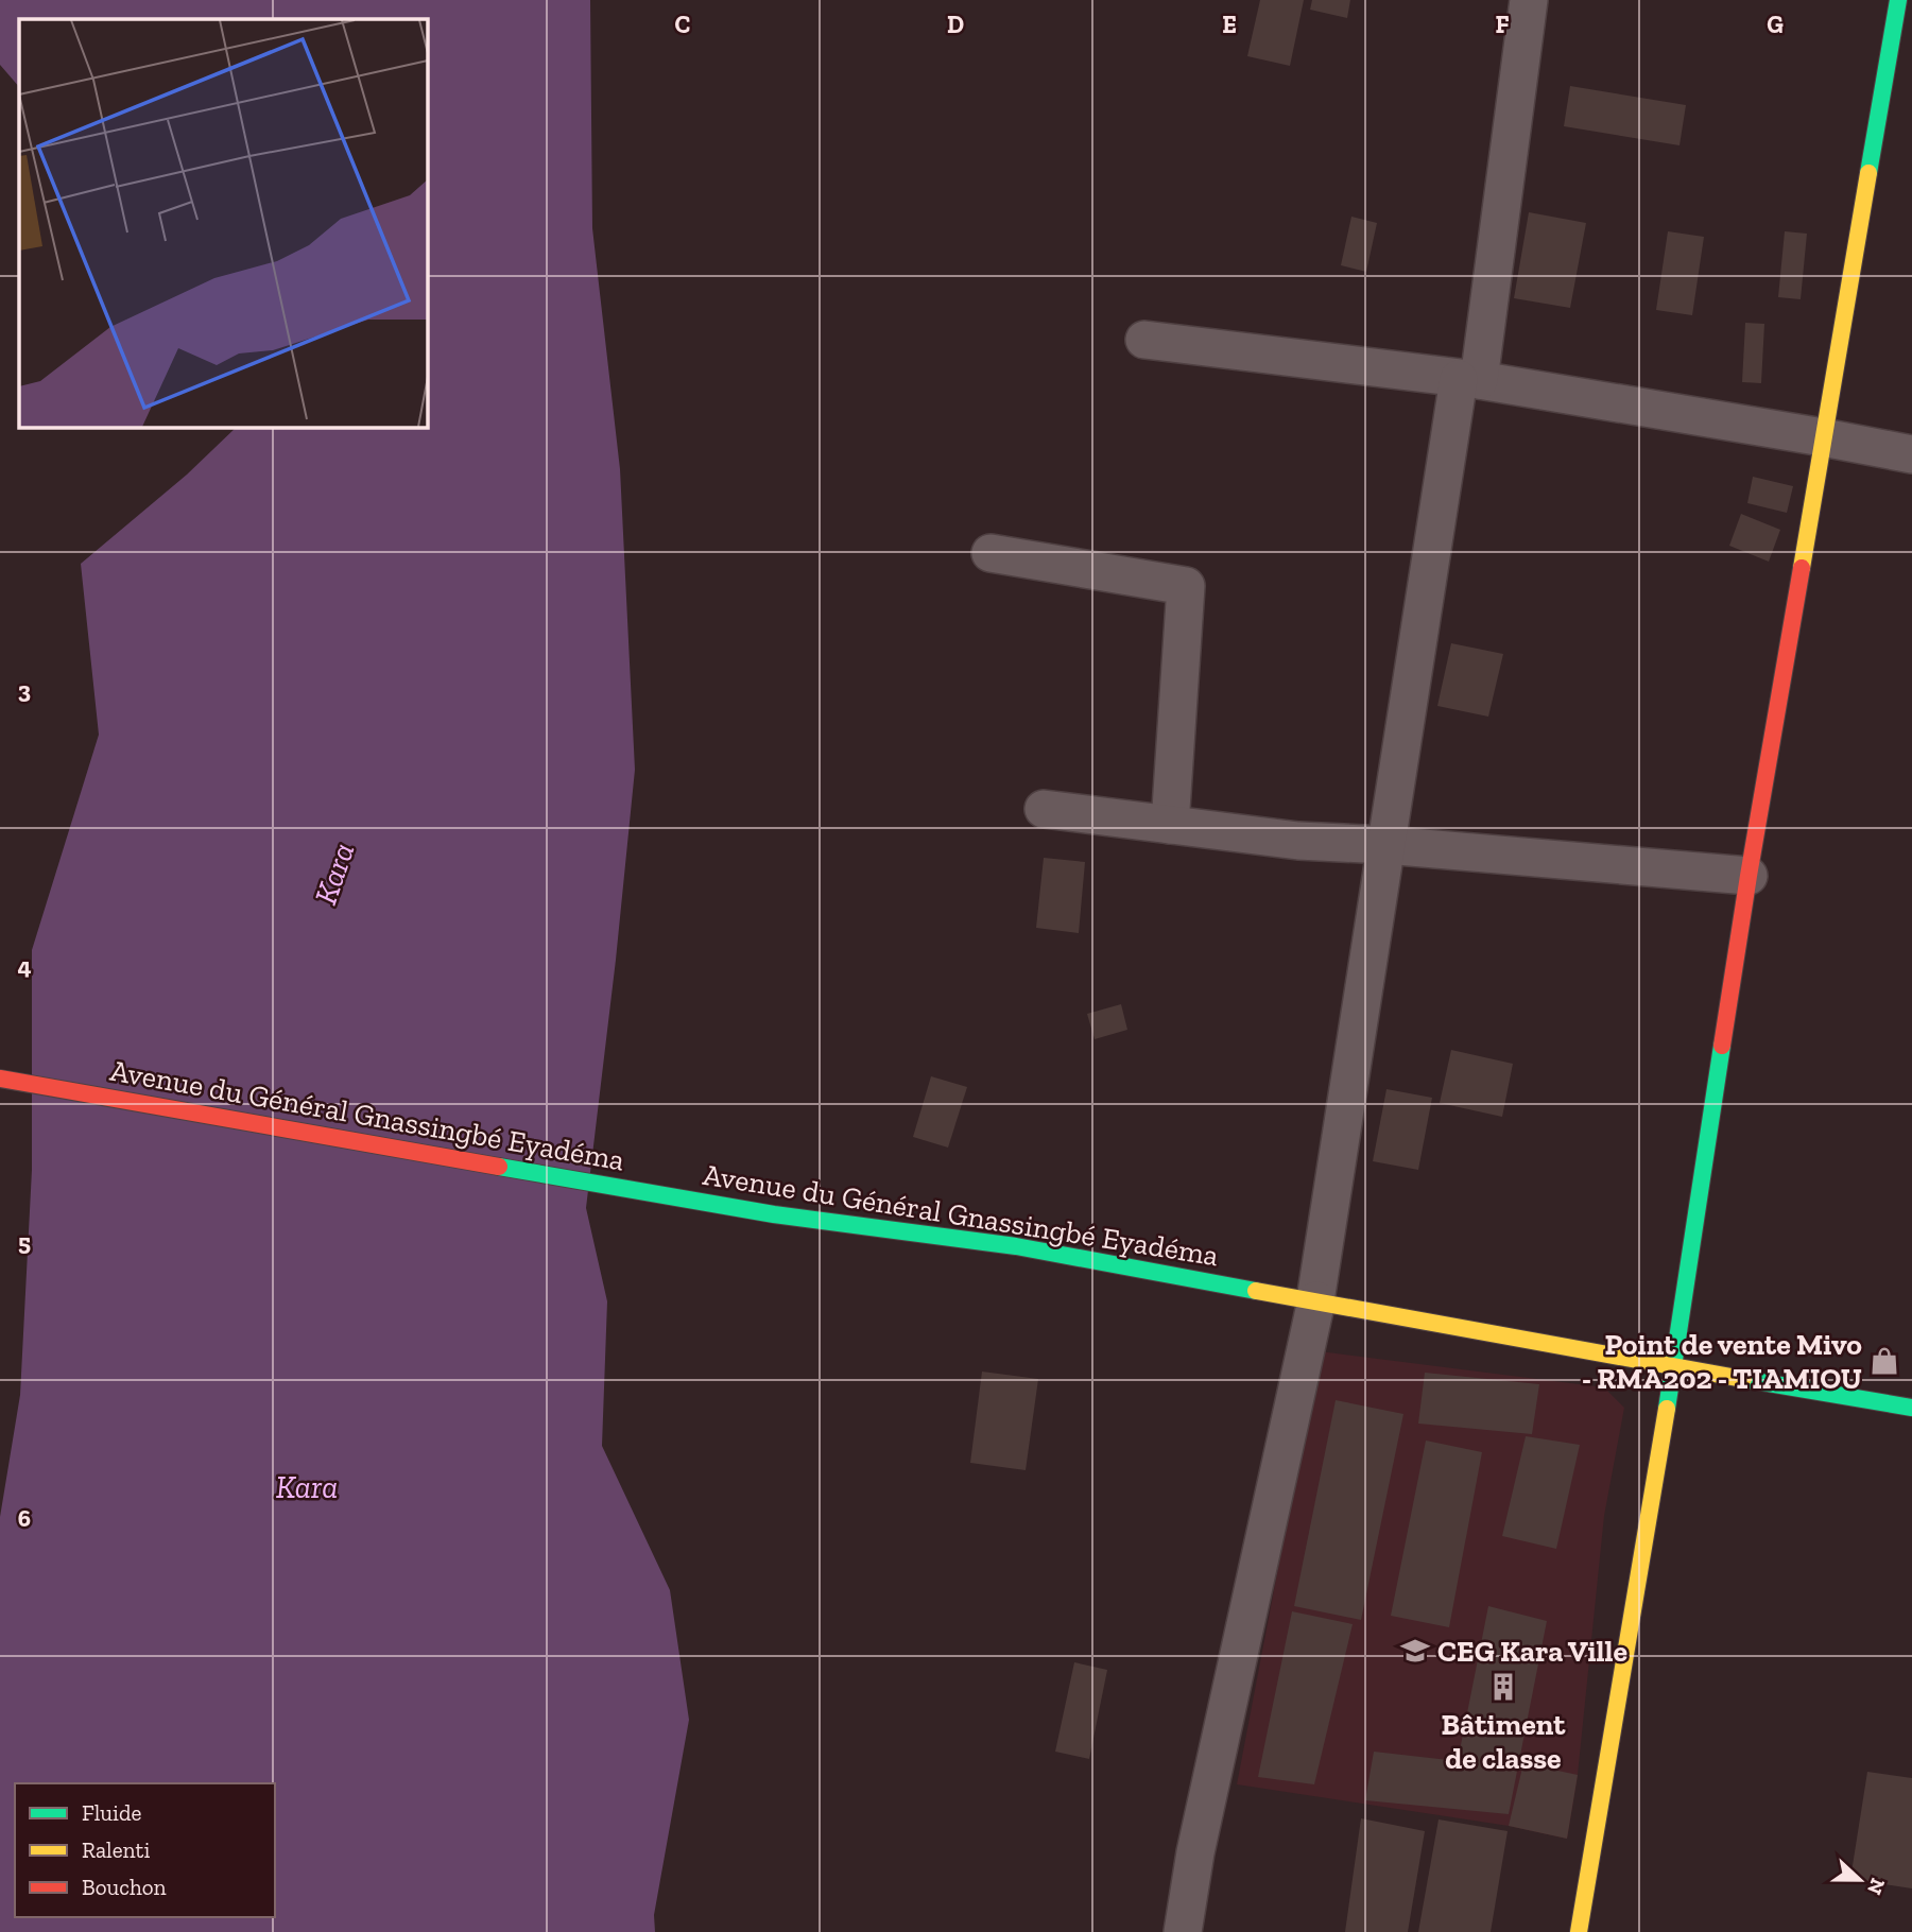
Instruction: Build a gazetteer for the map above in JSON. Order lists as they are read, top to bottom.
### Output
{
  "streets": {
    "street": ["Avenue du Général Gnassingbé Eyadéma"]
  },
  "water": ["Kara"],
  "places": {
    "shop": ["Point de vente Mivo - RMA202 - TIAMIOU"],
    "school or university": ["CEG Kara Ville"],
    "building": ["Bâtiment de classe"]
  },
  "legend": ["Fluide", "Ralenti", "Bouchon"],
  "north": "right",
  "grid": {
    "columns": [
      "C",
      "D",
      "E",
      "F",
      "G"
    ],
    "rows": [
      "3",
      "4",
      "5",
      "6"
    ]
  }
}
